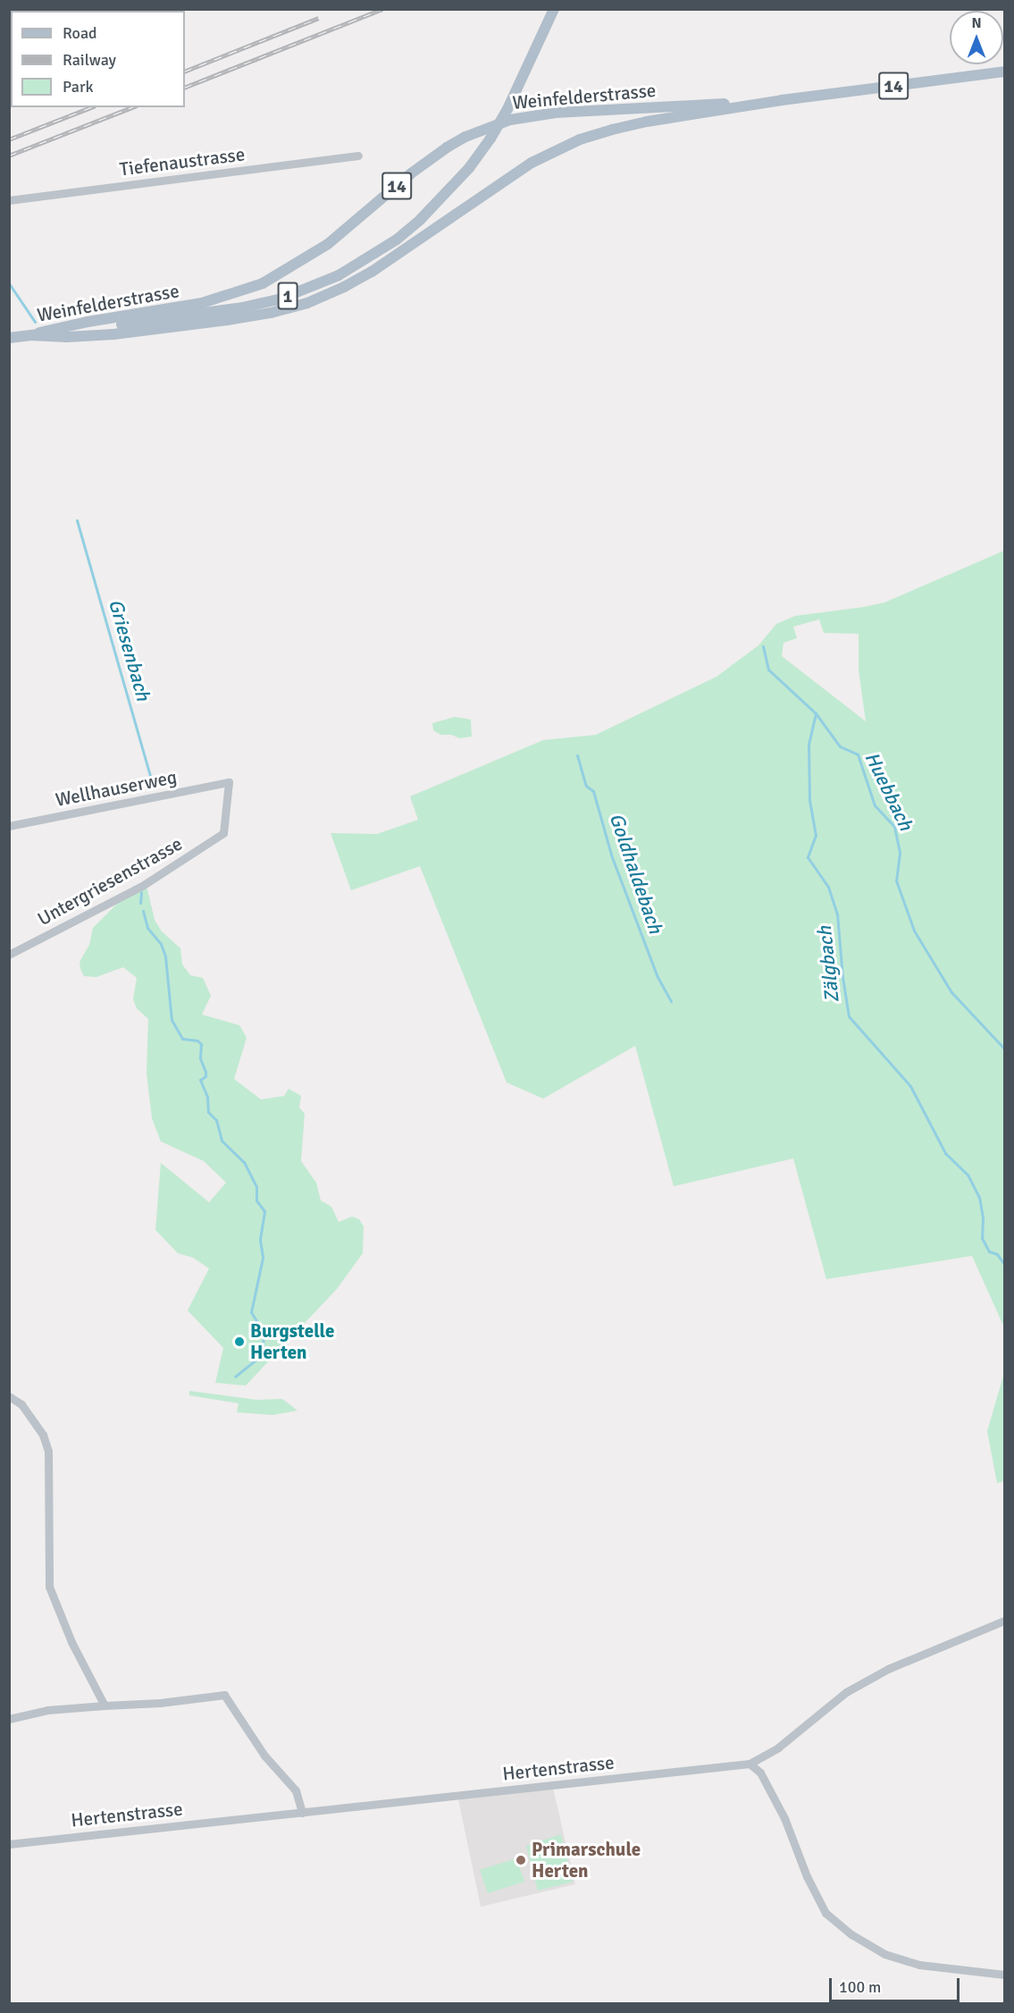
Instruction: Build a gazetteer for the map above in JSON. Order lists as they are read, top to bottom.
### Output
{
  "streets": {
    "main road": ["14", "Weinfelderstrasse", "1"],
    "street": [
      "Tiefenaustrasse",
      "Wellhauserweg",
      "Untergriesenstrasse",
      "Hertenstrasse"
    ]
  },
  "crossings": [
    ["Weinfelderstrasse", "1"],
    ["Wellhauserweg", "Untergriesenstrasse"]
  ],
  "water": [
    "Griesenbach",
    "Huebbach",
    "Goldhaldebach",
    "Zälgbach"
  ],
  "places": ["Burgstelle Herten", "Primarschule Herten"],
  "legend": ["Road", "Railway", "Park"],
  "scale_bar": "100 m",
  "north": "top"
}
